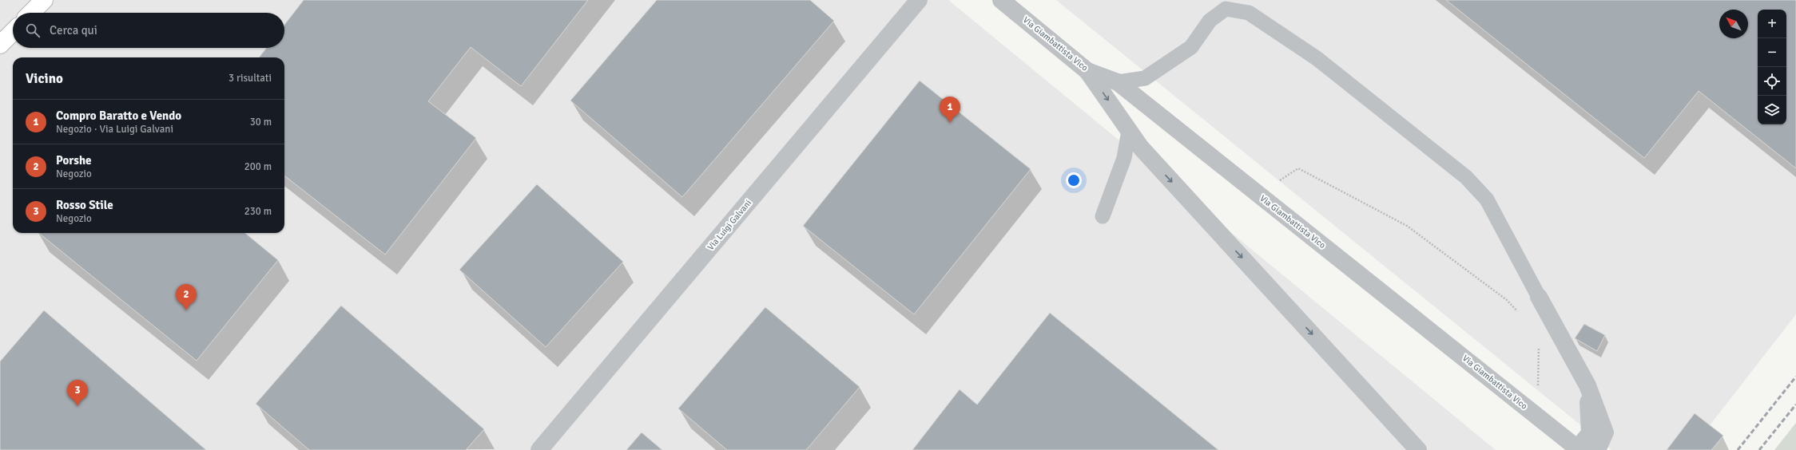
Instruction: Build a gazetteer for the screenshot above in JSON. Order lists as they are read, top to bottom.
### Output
{
  "streets": {
    "street": ["Via Giambattista Vico", "Via Luigi Galvani"]
  },
  "north": "top left",
  "page": {
    "map_buttons": ["+", "−"],
    "search": "Cerca qui",
    "heading": ["Vicino", "3 risultati"],
    "pins": ["1", "2", "3"],
    "list": [
      {
        "mark": "1",
        "name": "Compro Baratto e Vendo",
        "note": "Negozio · Via Luigi Galvani",
        "value": "30 m"
      },
      {
        "mark": "2",
        "name": "Porshe",
        "note": "Negozio",
        "value": "200 m"
      },
      {
        "mark": "3",
        "name": "Rosso Stile",
        "note": "Negozio",
        "value": "230 m"
      }
    ]
  }
}
